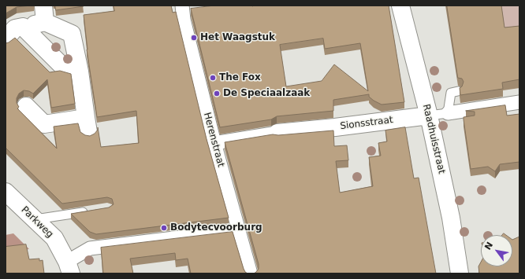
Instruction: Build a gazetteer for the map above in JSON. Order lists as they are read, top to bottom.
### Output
{
  "streets": {
    "street": [
      "Sionsstraat",
      "Raadhuisstraat",
      "Herenstraat",
      "Parkweg"
    ]
  },
  "crossings": [
    ["Sionsstraat", "Raadhuisstraat"],
    ["Sionsstraat", "Herenstraat"]
  ],
  "places": [
    "Het Waagstuk",
    "The Fox",
    "De Speciaalzaak",
    "Bodytecvoorburg"
  ],
  "north": "top left"
}
